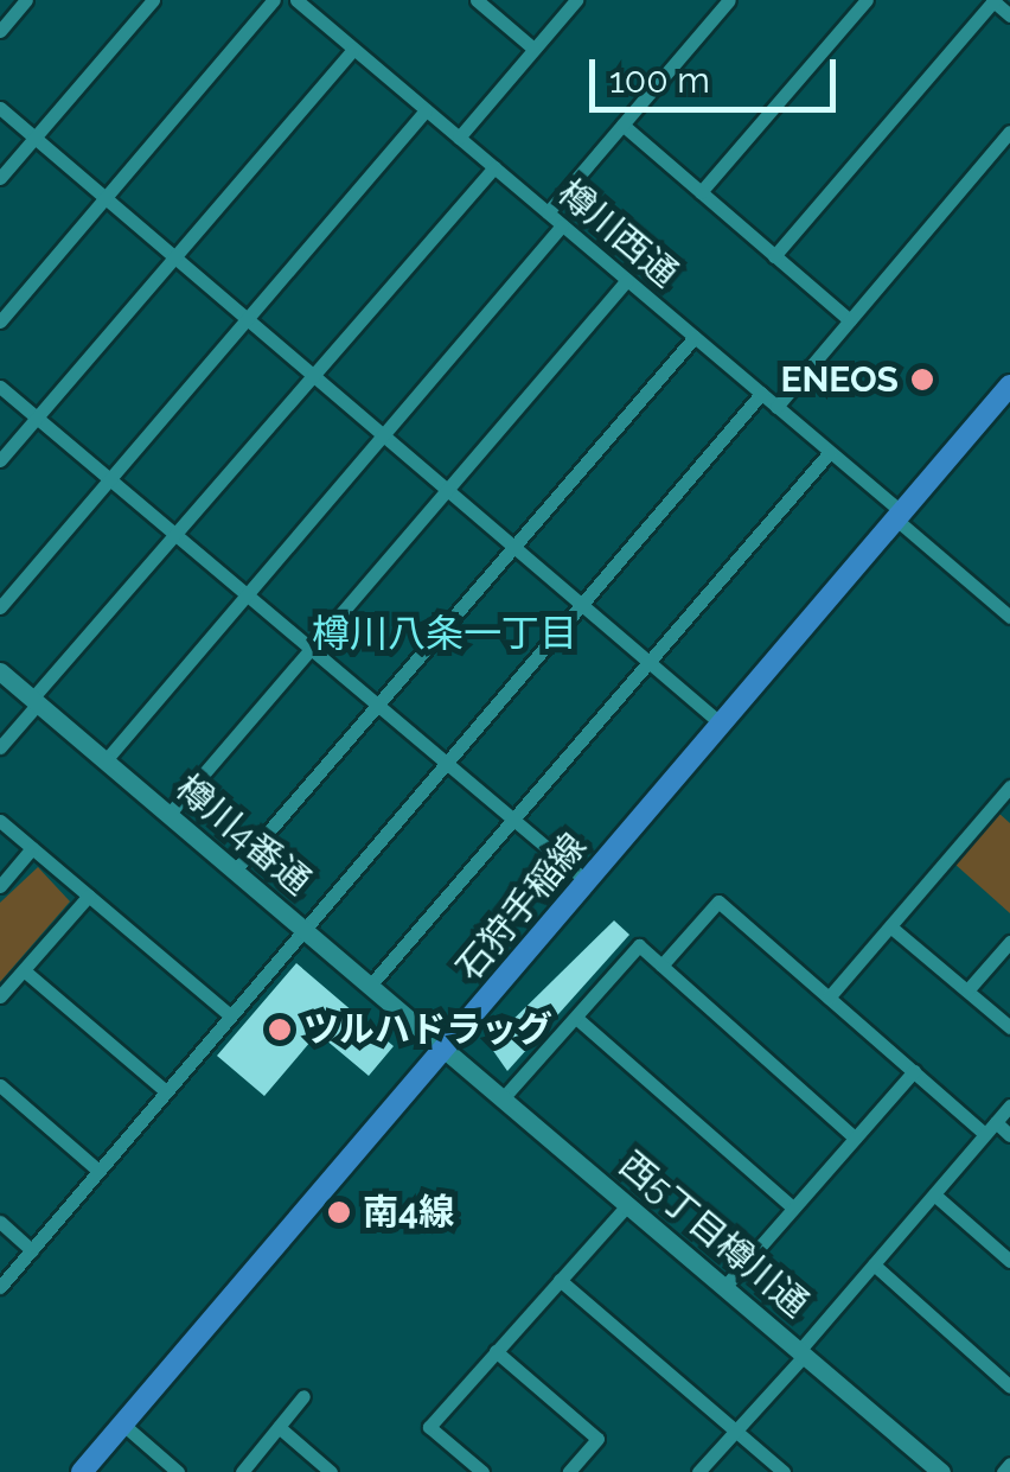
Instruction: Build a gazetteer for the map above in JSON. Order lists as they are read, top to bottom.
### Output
{
  "streets": {
    "main road": ["樽川4番通", "石狩手稲線", "西5丁目樽川通"],
    "street": ["樽川西通"]
  },
  "crossings": [
    ["樽川西通", "石狩手稲線"],
    ["樽川4番通", "石狩手稲線"],
    ["樽川4番通", "西5丁目樽川通"],
    ["石狩手稲線", "西5丁目樽川通"]
  ],
  "districts": ["樽川八条一丁目"],
  "places": ["ENEOS", "ツルハドラッグ", "南4線"],
  "scale_bar": "100 m"
}
